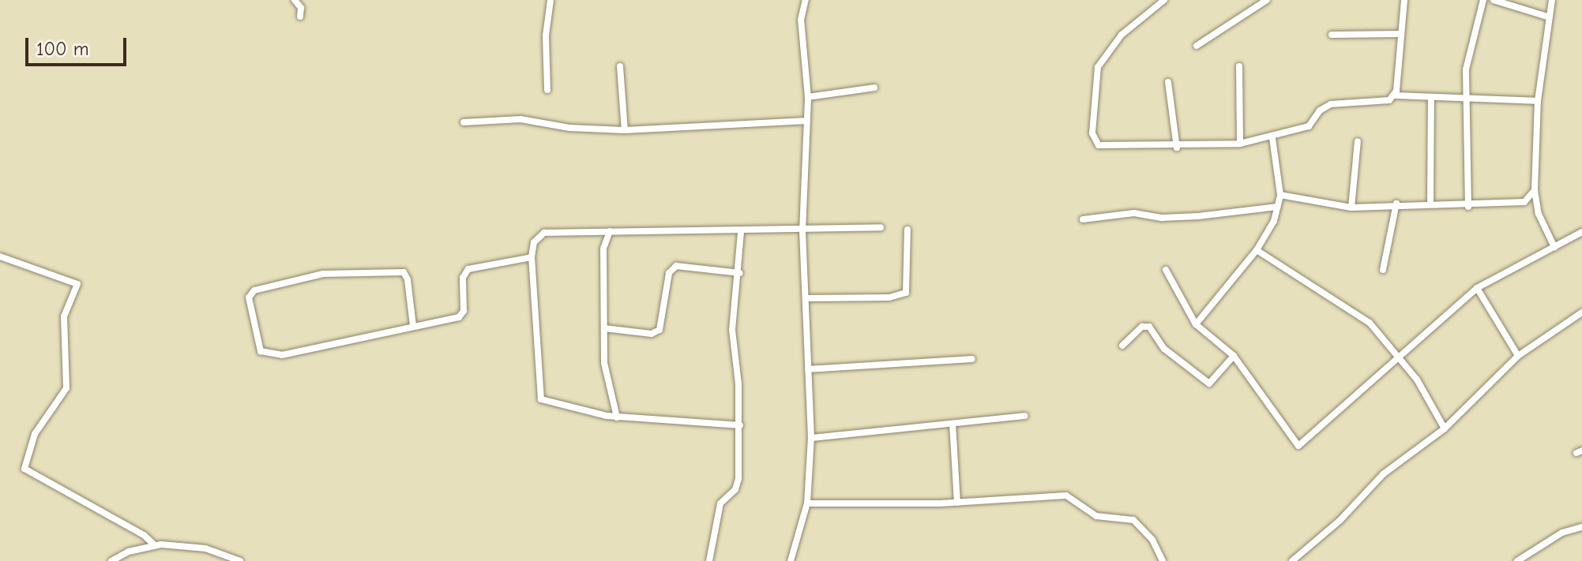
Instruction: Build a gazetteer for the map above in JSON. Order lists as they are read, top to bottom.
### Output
{
  "scale_bar": "100 m"
}
